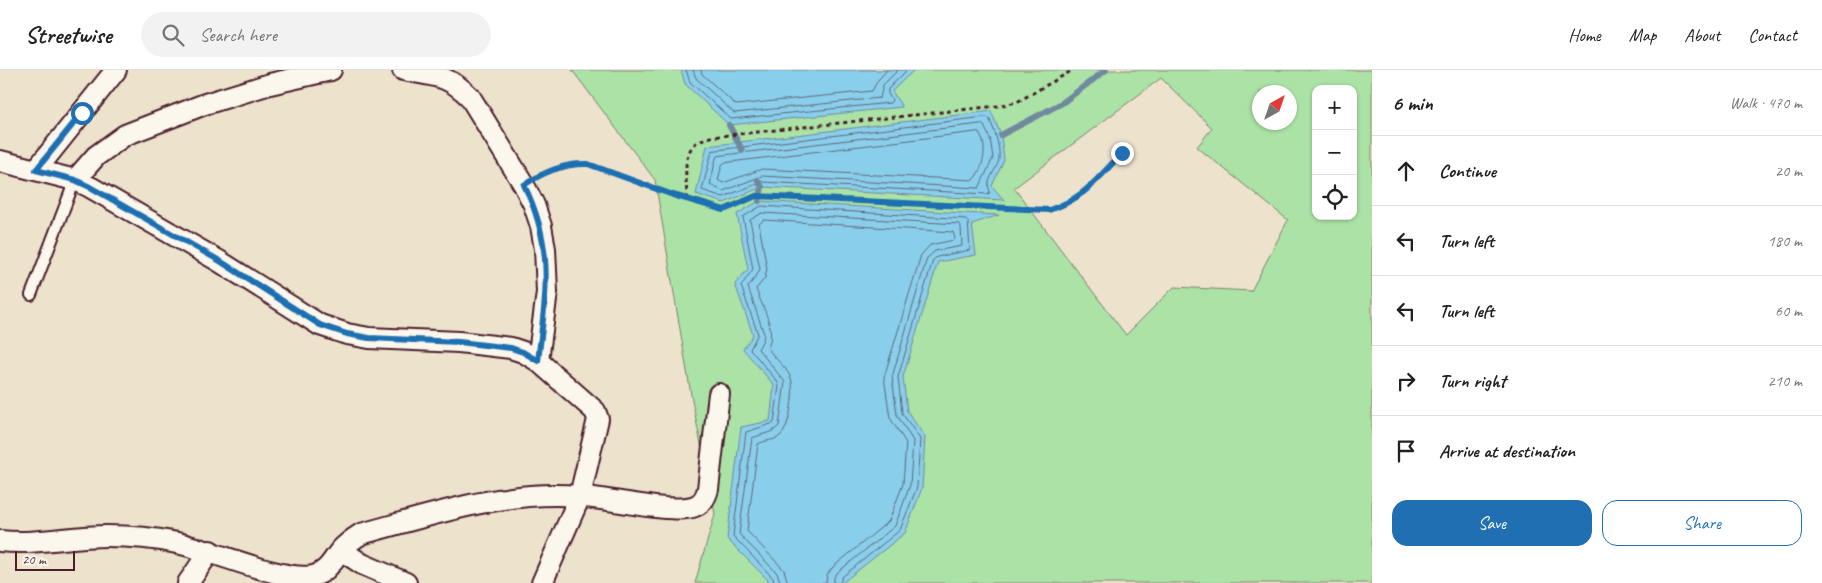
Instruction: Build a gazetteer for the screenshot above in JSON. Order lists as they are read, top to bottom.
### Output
{
  "scale_bar": "20 m",
  "north": "top right",
  "page": {
    "header": "Streetwise",
    "search": "Search here",
    "nav": [
      "Home",
      "Map",
      "About",
      "Contact"
    ],
    "heading": ["6 min", "Walk · 470 m"],
    "map_buttons": ["+", "−"],
    "list": [
      ["Continue", "20 m"],
      ["Turn left", "180 m"],
      ["Turn left", "60 m"],
      ["Turn right", "210 m"],
      "Arrive at destination"
    ],
    "buttons": ["Save", "Share"],
    "scale": "20 m"
  }
}
